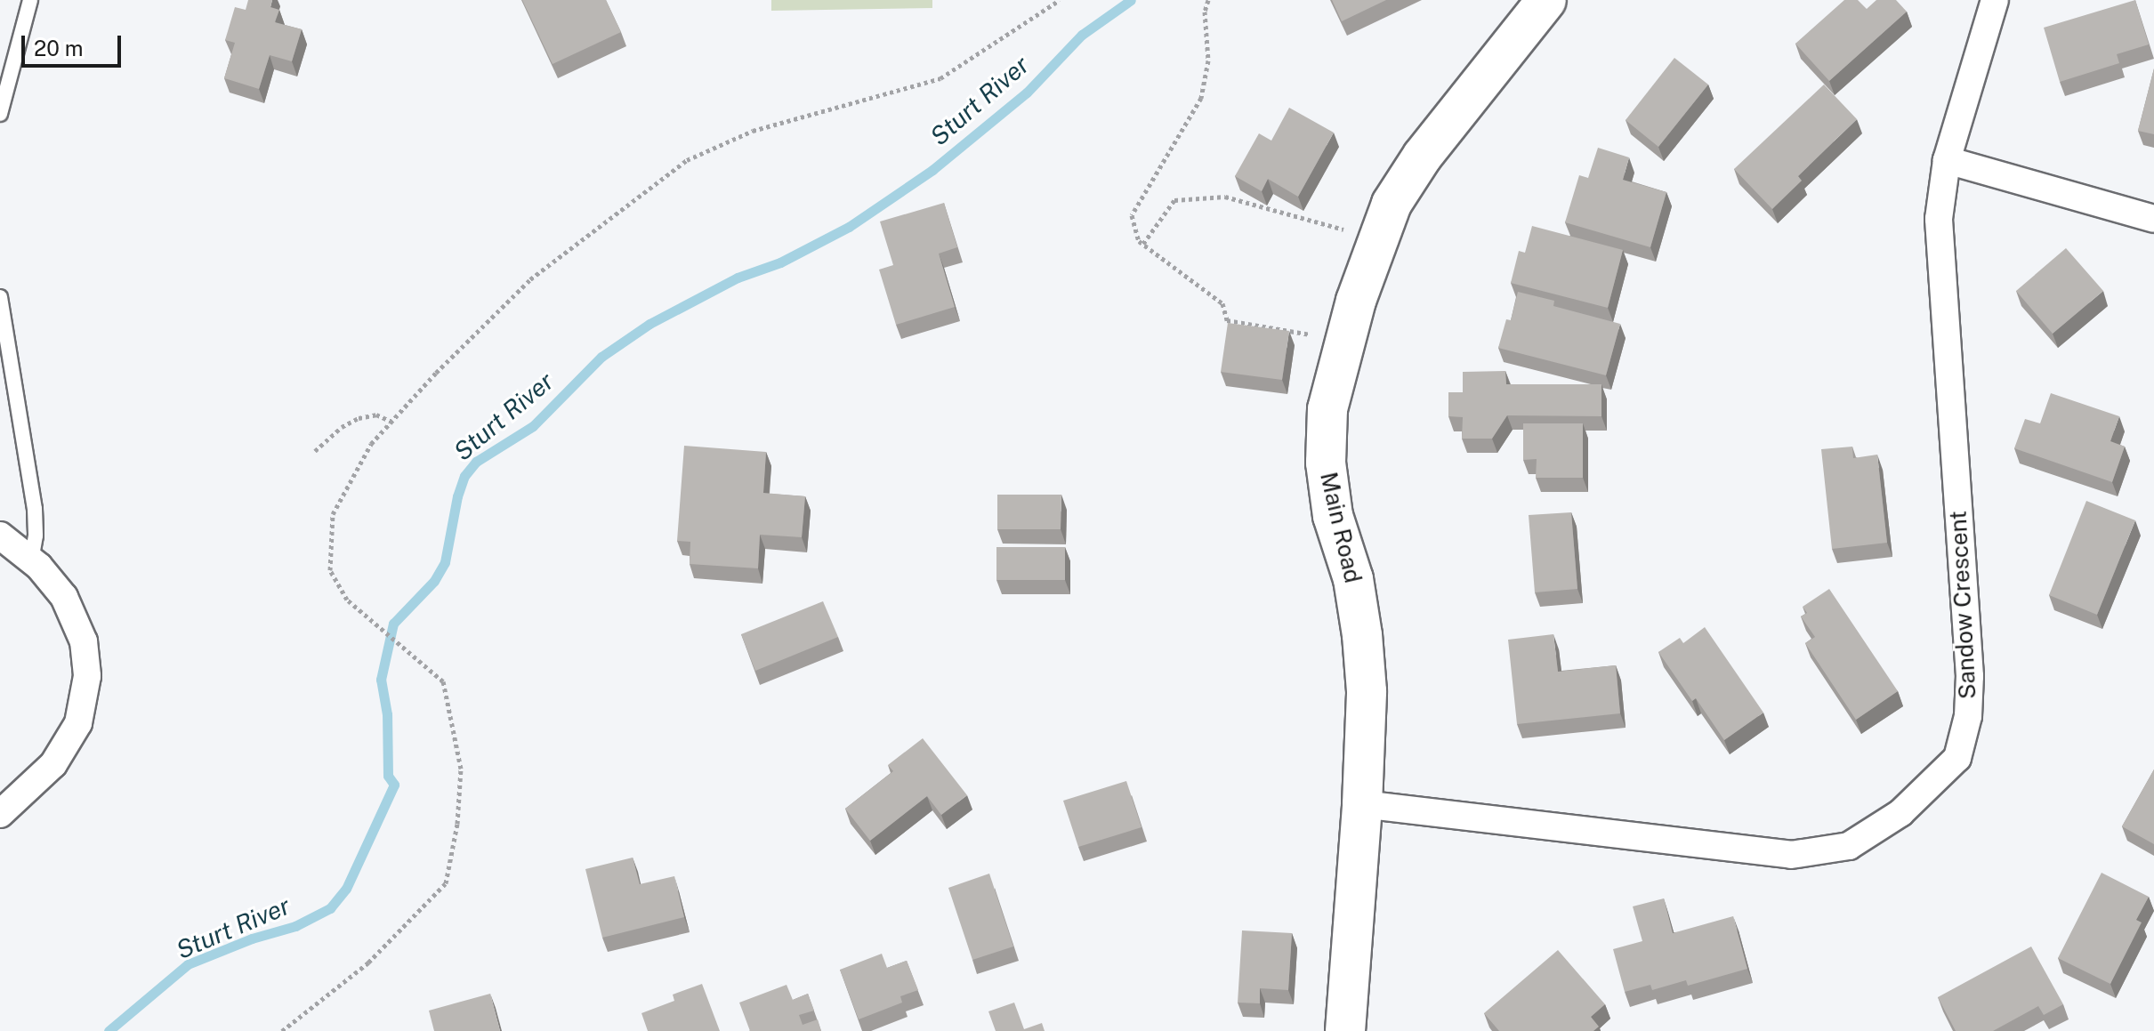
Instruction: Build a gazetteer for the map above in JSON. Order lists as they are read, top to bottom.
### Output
{
  "streets": {
    "main road": ["Main Road"],
    "street": ["Sandow Crescent"]
  },
  "crossings": [
    ["Main Road", "Sandow Crescent"]
  ],
  "water": ["Sturt River"],
  "scale_bar": "20 m"
}
